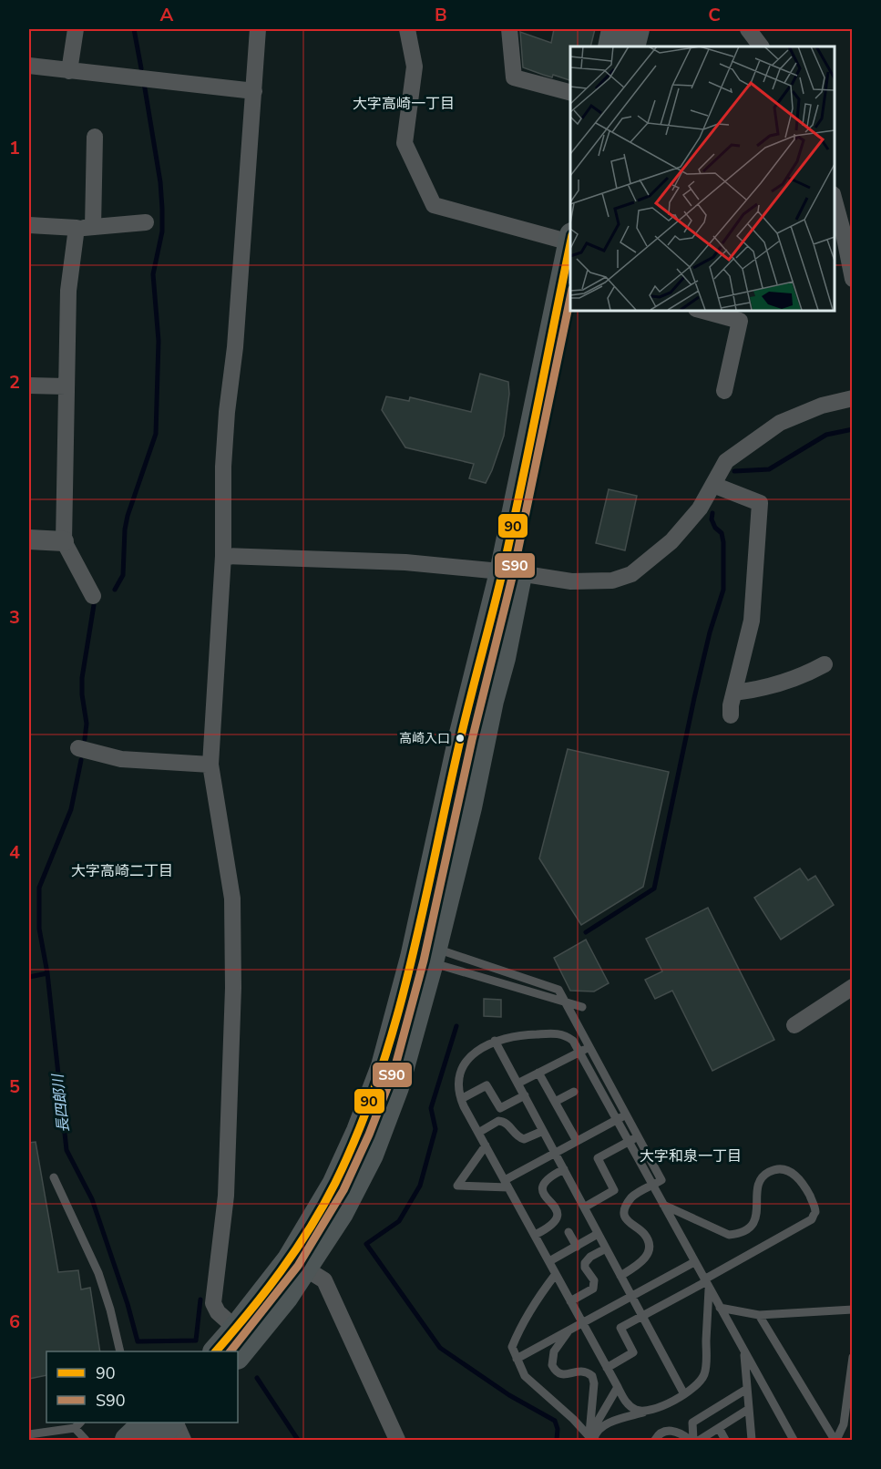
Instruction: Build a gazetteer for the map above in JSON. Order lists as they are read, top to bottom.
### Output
{
  "districts": ["大字高崎一丁目", "大字高崎二丁目", "大字和泉一丁目"],
  "water": ["長四郎川"],
  "places": ["高崎入口"],
  "lines": ["transit line 90", "transit line S90"],
  "legend": ["90", "S90"],
  "grid": {
    "columns": ["A", "B", "C"],
    "rows": [
      "1",
      "2",
      "3",
      "4",
      "5",
      "6"
    ]
  }
}
